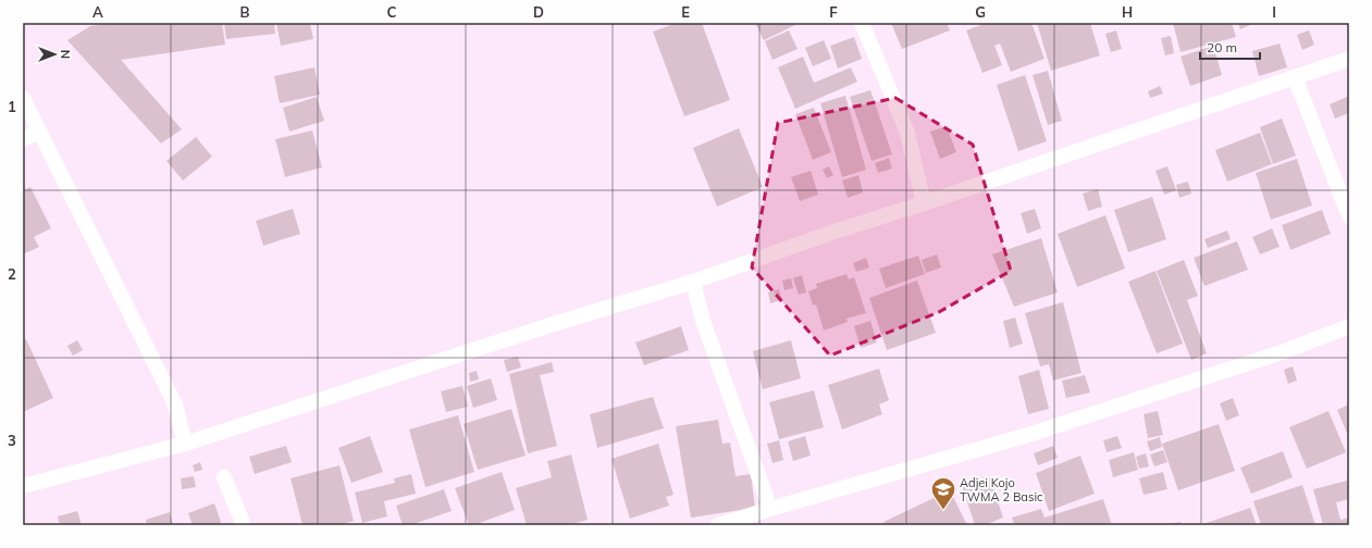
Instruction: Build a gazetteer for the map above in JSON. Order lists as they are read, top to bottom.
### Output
{
  "places": {
    "school or university": ["Adjei Kojo TWMA 2 Basic"]
  },
  "scale_bar": "20 m",
  "north": "right",
  "grid": {
    "columns": [
      "A",
      "B",
      "C",
      "D",
      "E",
      "F",
      "G",
      "H",
      "I"
    ],
    "rows": ["1", "2", "3"]
  }
}
